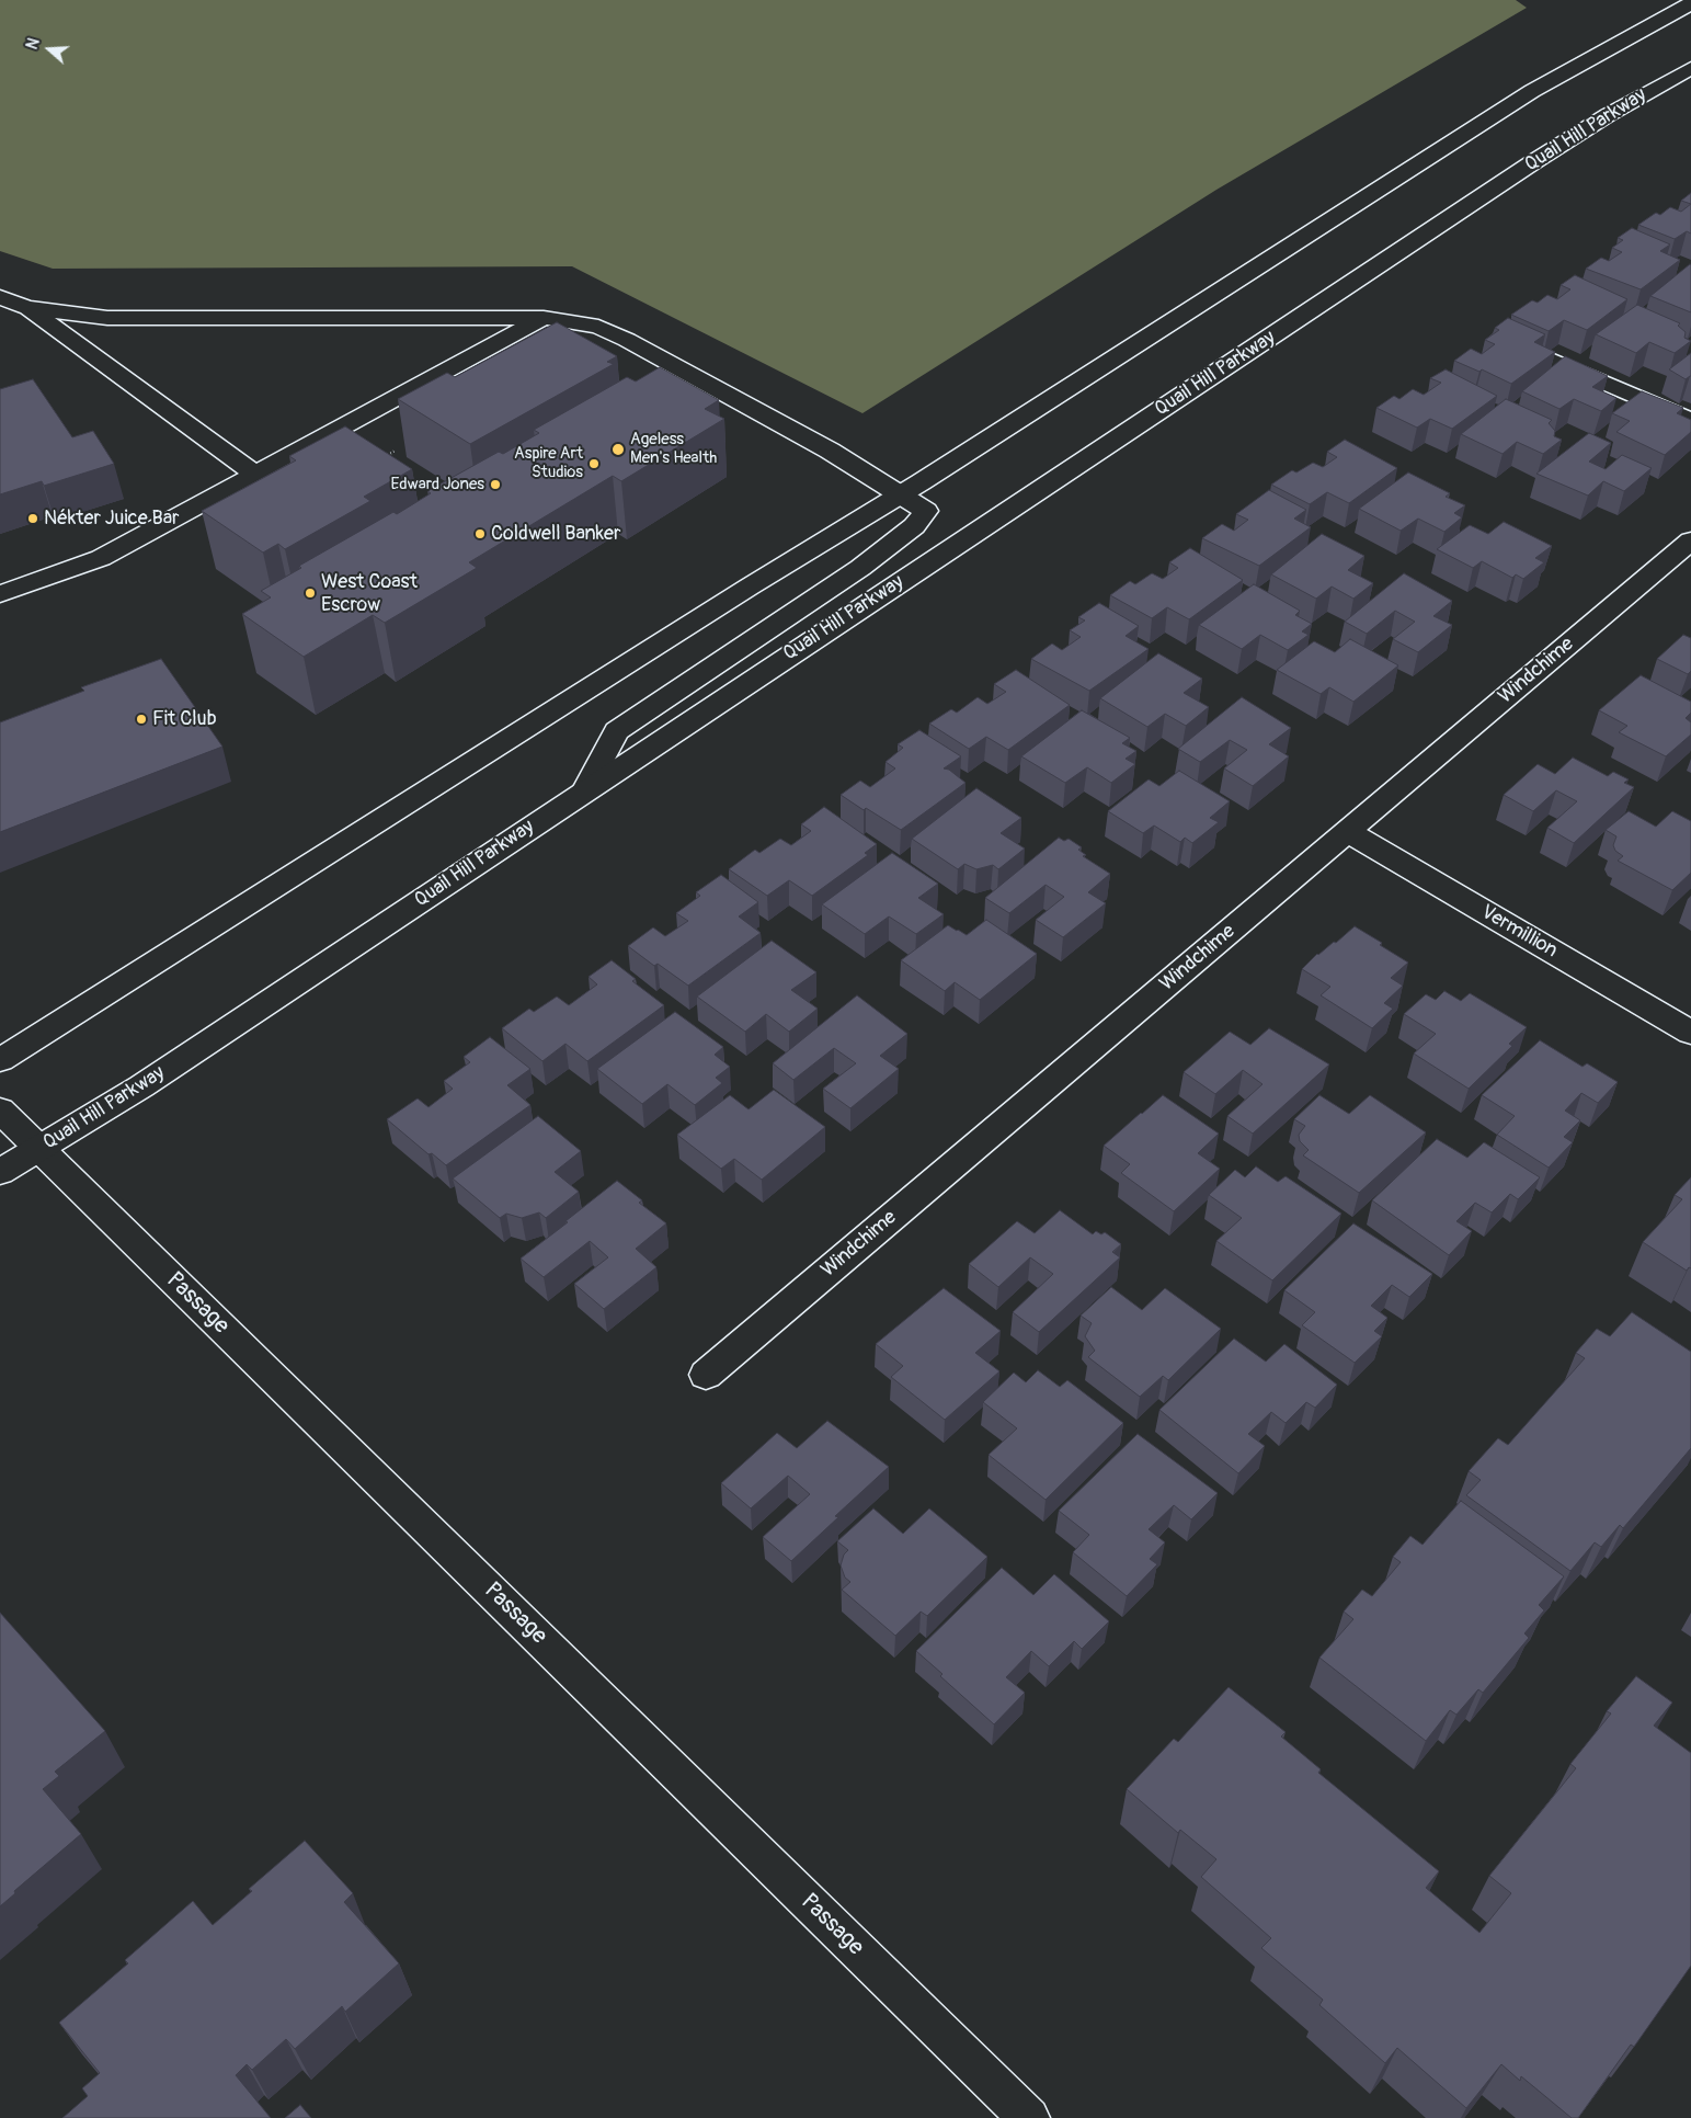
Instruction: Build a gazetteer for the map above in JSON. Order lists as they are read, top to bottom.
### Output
{
  "streets": {
    "main road": [
      "Quail Hill Parkway",
      "Windchime",
      "Vermillion",
      "Passage"
    ]
  },
  "crossings": [
    ["Quail Hill Parkway", "Passage"],
    ["Windchime", "Vermillion"]
  ],
  "places": [
    "Ageless Men's Health",
    "Aspire Art Studios",
    "Edward Jones",
    "Nékter Juice Bar",
    "Coldwell Banker",
    "West Coast Escrow",
    "Fit Club"
  ],
  "north": "left"
}
